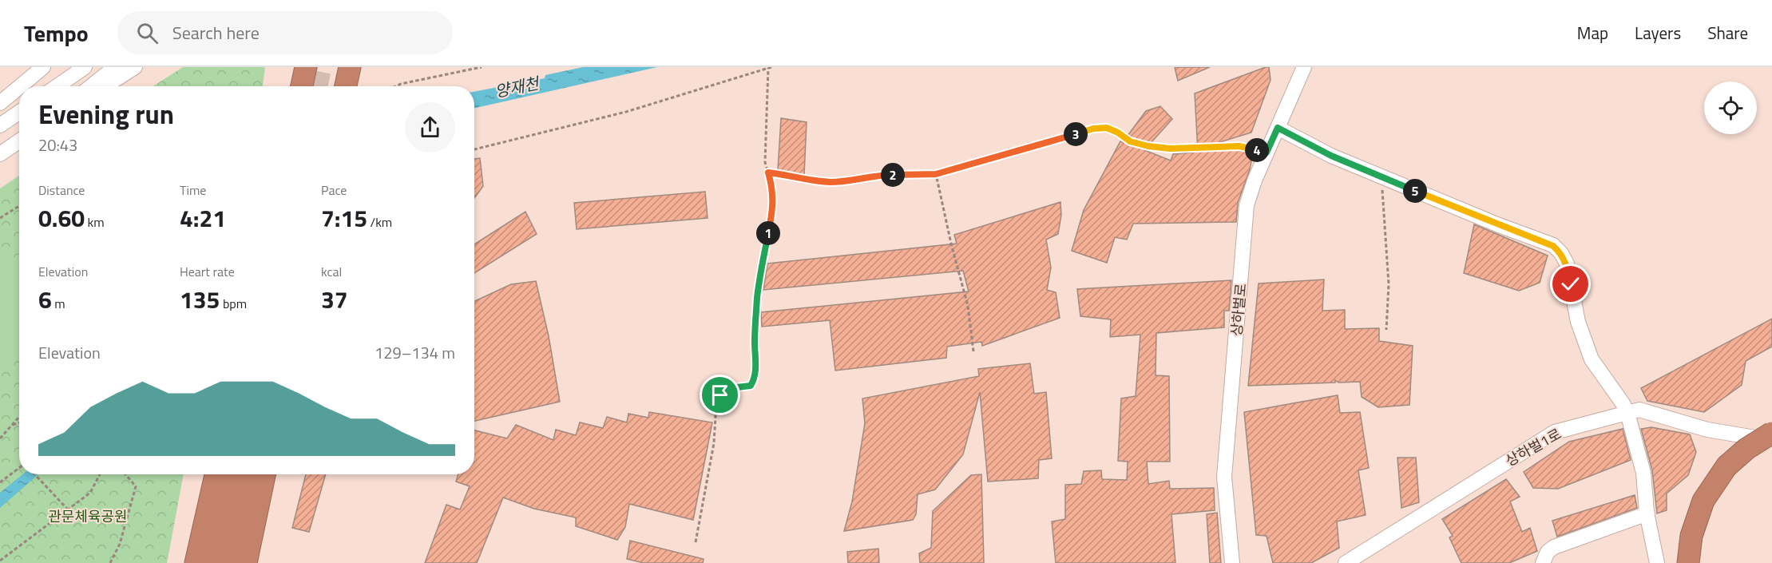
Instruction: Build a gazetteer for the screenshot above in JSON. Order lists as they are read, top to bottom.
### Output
{
  "streets": {
    "street": ["상하벌로", "상하벌1로"]
  },
  "water": ["양재천"],
  "parks": ["관문체육공원"],
  "page": {
    "header": "Tempo",
    "search": "Search here",
    "nav": ["Map", "Layers", "Share"],
    "heading": ["Evening run", "20:43"],
    "pins": [
      "3",
      "4",
      "2",
      "5",
      "1"
    ],
    "stats": [
      ["Distance", "0.60 km"],
      ["Time", "4:21"],
      ["Pace", "7:15 /km"],
      ["Elevation", "6 m"],
      ["Heart rate", "135 bpm"],
      ["kcal", "37"]
    ],
    "chart": ["Elevation", "129–134 m"]
  }
}
